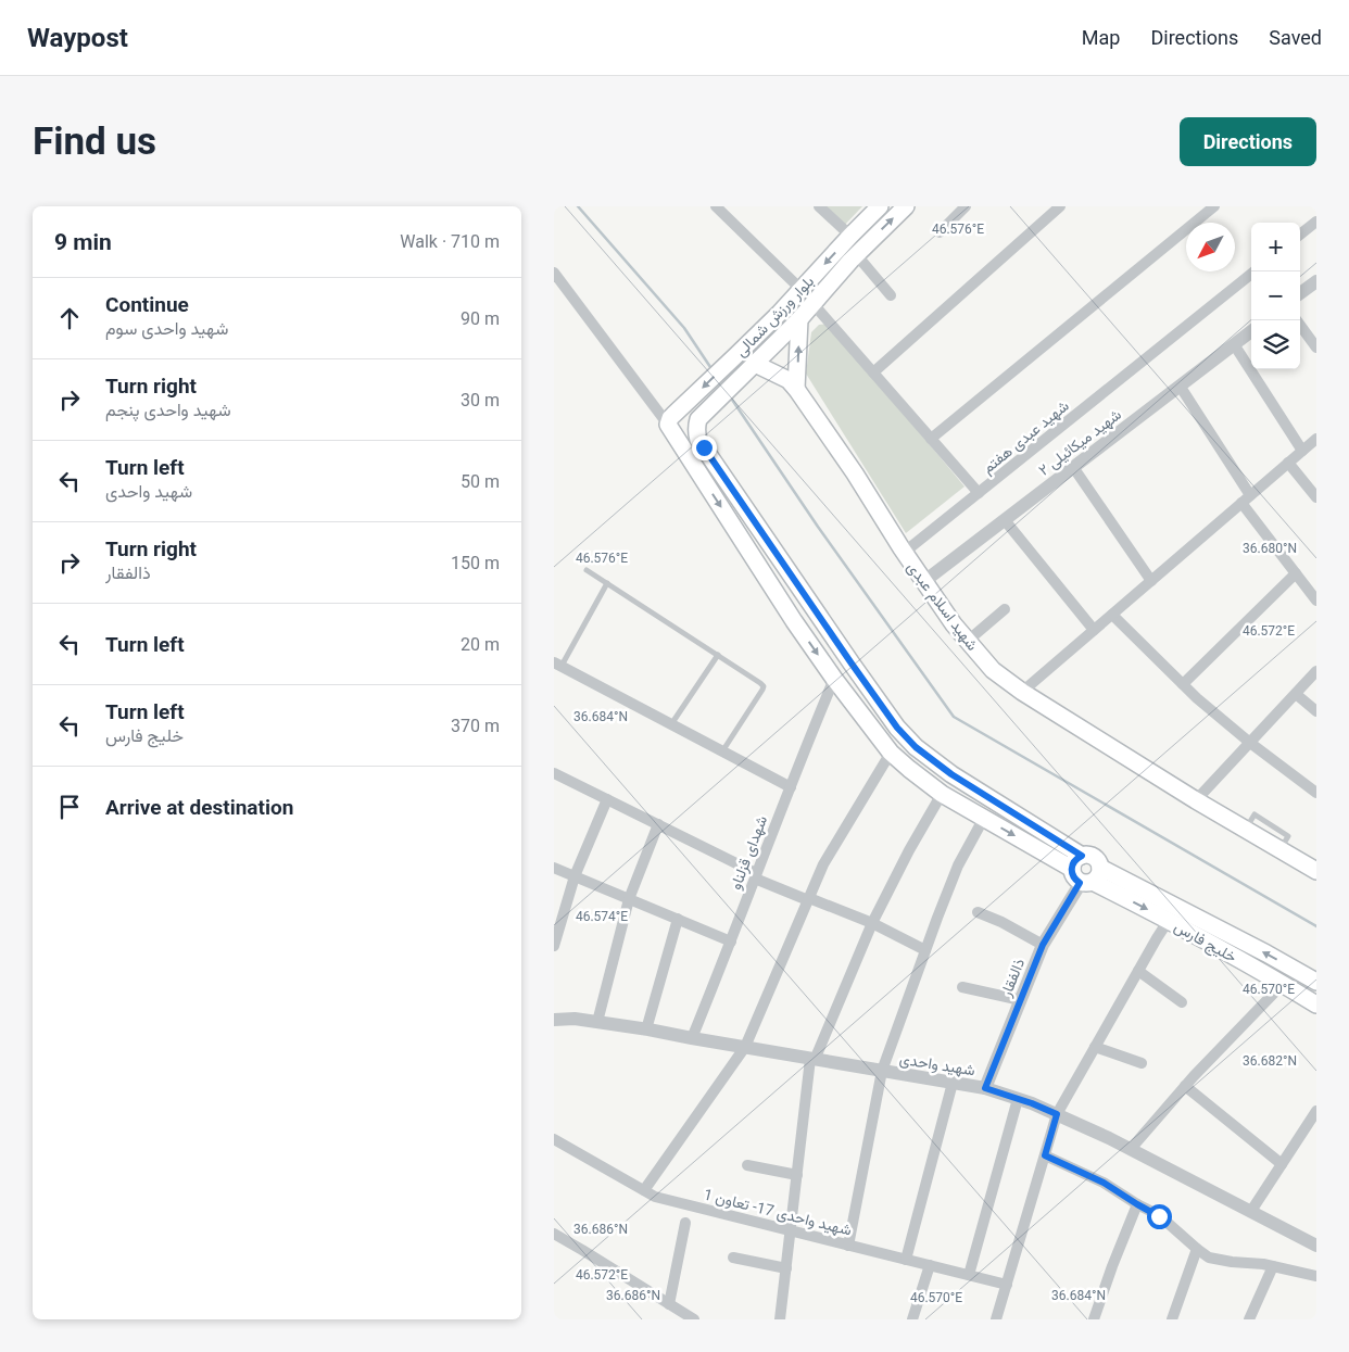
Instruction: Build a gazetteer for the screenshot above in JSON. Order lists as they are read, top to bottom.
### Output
{
  "streets": {
    "main road": ["بلوار ورزش شمالی", "شهید اسلام عبدی", "خلیج فارس"],
    "street": [
      "شهید عبدی هفتم",
      "شهید میکائیلی ۲",
      "شهدای قزلناو",
      "ذالفقار",
      "شهید واحدی",
      "شهید واحدی 17- تعاون 1"
    ]
  },
  "crossings": [
    ["بلوار ورزش شمالی", "شهید اسلام عبدی"],
    ["بلوار ورزش شمالی", "خلیج فارس"],
    ["شهید عبدی هفتم", "شهید اسلام عبدی"],
    ["شهید میکائیلی ۲", "شهید اسلام عبدی"],
    ["شهدای قزلناو", "شهید واحدی"],
    ["خلیج فارس", "ذالفقار"],
    ["ذالفقار", "شهید واحدی"]
  ],
  "north": "bottom left",
  "page": {
    "header": "Waypost",
    "nav": ["Map", "Directions", "Saved"],
    "buttons": "Directions",
    "title": "Find us",
    "heading": ["9 min", "Walk · 710 m"],
    "map_buttons": ["+", "−"],
    "list": [
      ["Continue", "شهید واحدی سوم", "90 m"],
      ["Turn right", "شهید واحدی پنجم", "30 m"],
      ["Turn left", "شهید واحدی", "50 m"],
      ["Turn right", "ذالفقار", "150 m"],
      ["Turn left", "20 m"],
      ["Turn left", "خلیج فارس", "370 m"],
      "Arrive at destination"
    ]
  },
  "coordinates": [
    "46.576°E",
    "36.680°N",
    "46.572°E",
    "36.684°N",
    "46.574°E",
    "46.570°E",
    "36.682°N",
    "36.686°N"
  ]
}
